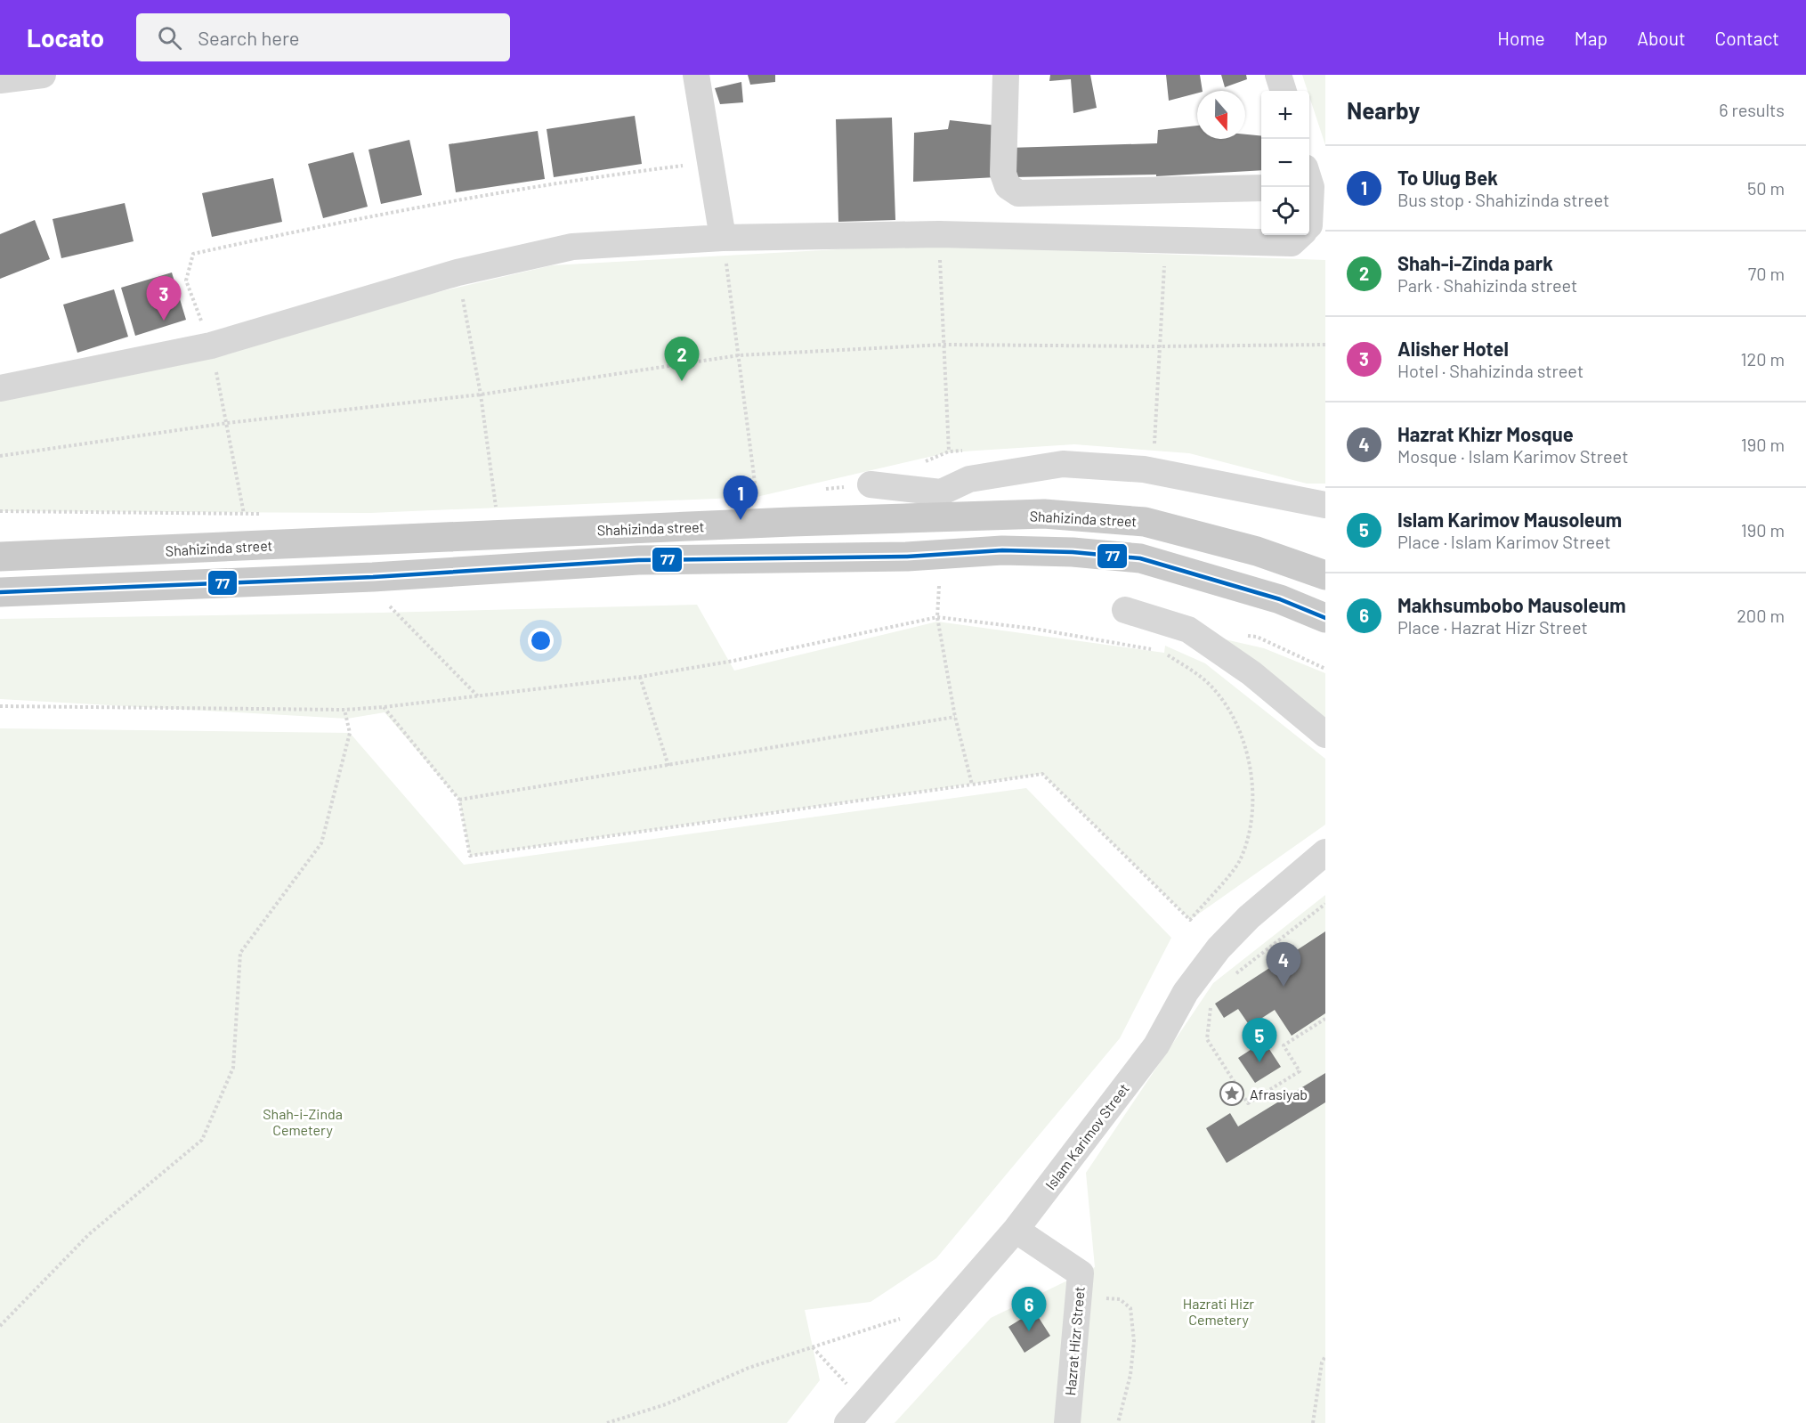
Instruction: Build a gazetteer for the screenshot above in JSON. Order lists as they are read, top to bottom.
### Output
{
  "streets": {
    "main road": ["Shahizinda street"],
    "street": ["Islam Karimov Street", "Hazrat Hizr Street"]
  },
  "crossings": [
    ["Islam Karimov Street", "Hazrat Hizr Street"]
  ],
  "parks": ["Shah-i-Zinda Cemetery", "Hazrati Hizr Cemetery"],
  "places": {
    "place": ["Afrasiyab"]
  },
  "lines": ["transit line 77"],
  "north": "bottom",
  "page": {
    "header": "Locato",
    "search": "Search here",
    "nav": [
      "Home",
      "Map",
      "About",
      "Contact"
    ],
    "heading": ["Nearby", "6 results"],
    "map_buttons": ["+", "−"],
    "list": [
      {
        "mark": "1",
        "name": "To Ulug Bek",
        "note": "Bus stop · Shahizinda street",
        "value": "50 m"
      },
      {
        "mark": "2",
        "name": "Shah-i-Zinda park",
        "note": "Park · Shahizinda street",
        "value": "70 m"
      },
      {
        "mark": "3",
        "name": "Alisher Hotel",
        "note": "Hotel · Shahizinda street",
        "value": "120 m"
      },
      {
        "mark": "4",
        "name": "Hazrat Khizr Mosque",
        "note": "Mosque · Islam Karimov Street",
        "value": "190 m"
      },
      {
        "mark": "5",
        "name": "Islam Karimov Mausoleum",
        "note": "Place · Islam Karimov Street",
        "value": "190 m"
      },
      {
        "mark": "6",
        "name": "Makhsumbobo Mausoleum",
        "note": "Place · Hazrat Hizr Street",
        "value": "200 m"
      }
    ],
    "pins": [
      "3",
      "2",
      "1",
      "4",
      "5",
      "6"
    ]
  }
}
